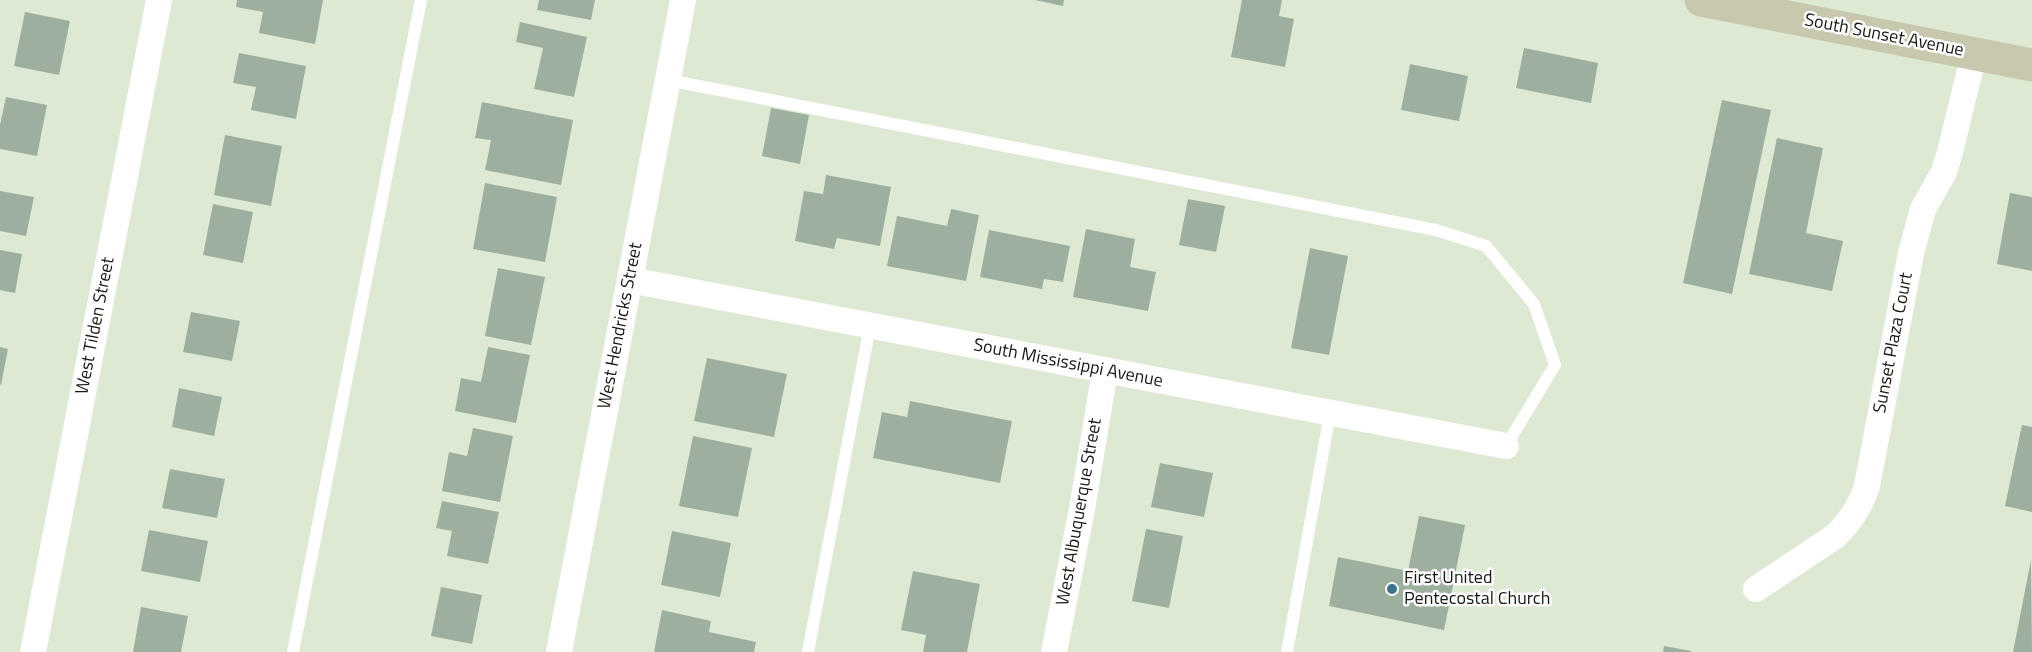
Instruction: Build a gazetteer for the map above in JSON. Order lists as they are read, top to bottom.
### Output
{
  "streets": {
    "main road": ["South Sunset Avenue"],
    "street": [
      "West Tilden Street",
      "West Hendricks Street",
      "Sunset Plaza Court",
      "South Mississippi Avenue",
      "West Albuquerque Street"
    ]
  },
  "crossings": [
    ["South Sunset Avenue", "Sunset Plaza Court"],
    ["West Hendricks Street", "South Mississippi Avenue"],
    ["South Mississippi Avenue", "West Albuquerque Street"]
  ],
  "places": ["First United Pentecostal Church"]
}
